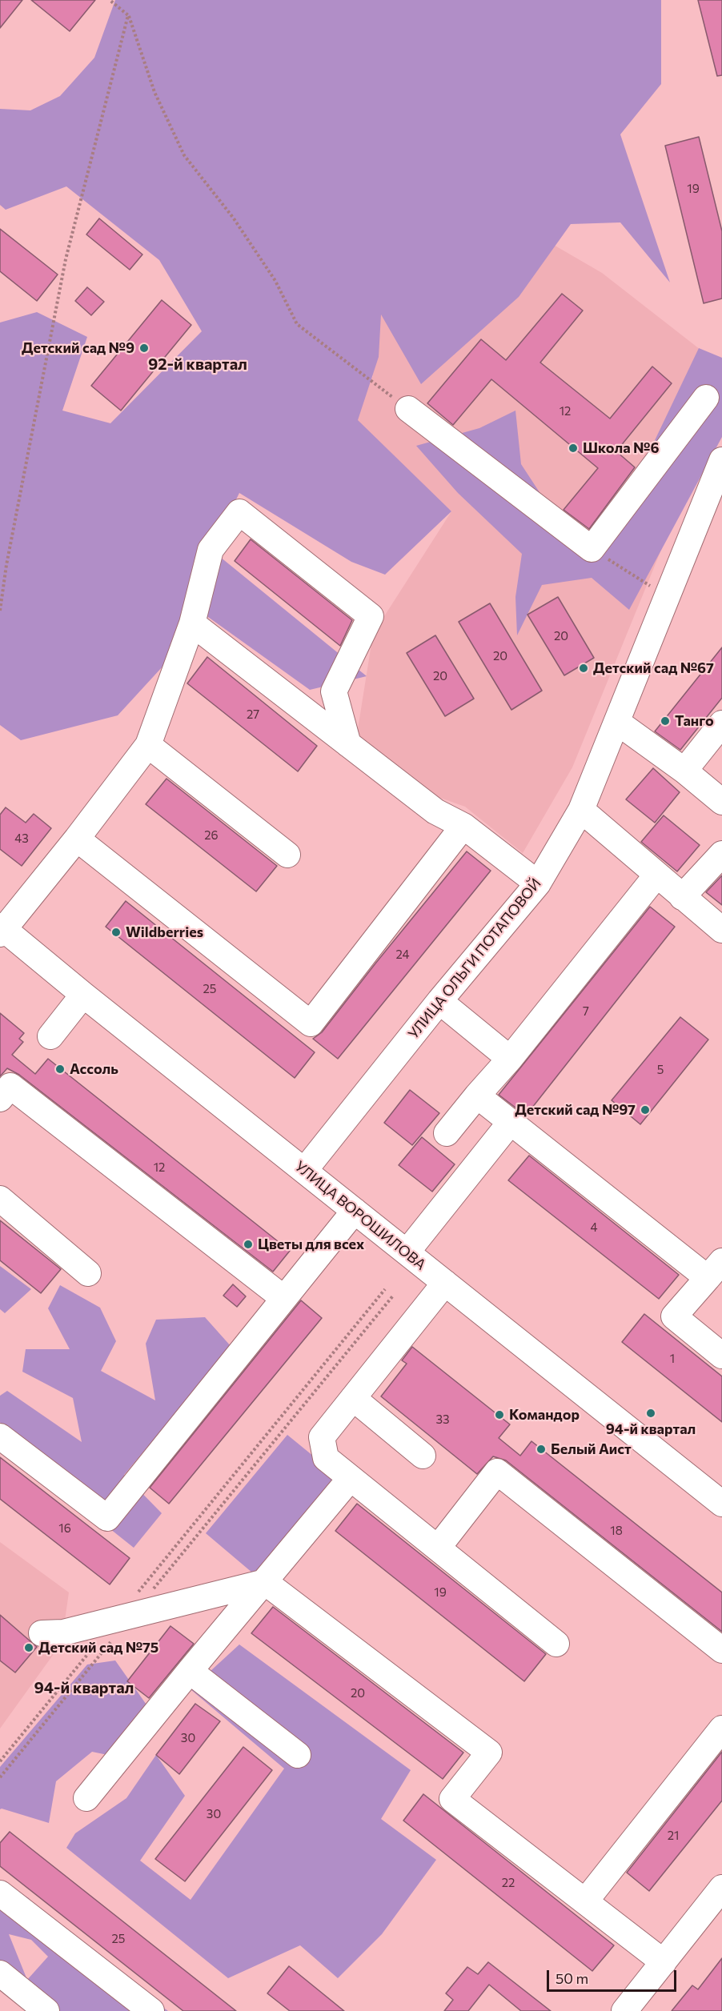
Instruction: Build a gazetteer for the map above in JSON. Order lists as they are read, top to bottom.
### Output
{
  "streets": {
    "street": ["УЛИЦА ОЛЬГИ ПОТАПОВОЙ", "УЛИЦА ВОРОШИЛОВА"]
  },
  "crossings": [
    ["УЛИЦА ОЛЬГИ ПОТАПОВОЙ", "УЛИЦА ВОРОШИЛОВА"]
  ],
  "districts": ["92-й квартал", "94-й квартал"],
  "places": [
    "Детский сад №9",
    "Школа №6",
    "Детский сад №67",
    "Танго",
    "Wildberries",
    "Ассоль",
    "Детский сад №97",
    "Цветы для всех",
    "94-й квартал",
    "Командор",
    "Белый Аист",
    "Детский сад №75"
  ],
  "house_numbers": [
    "19",
    "12",
    "20",
    "20",
    "20",
    "27",
    "26",
    "43",
    "24",
    "25",
    "7",
    "5",
    "12",
    "4",
    "1",
    "33",
    "16",
    "18",
    "19",
    "20",
    "30",
    "30",
    "21",
    "22",
    "25"
  ],
  "scale_bar": "50 m"
}
